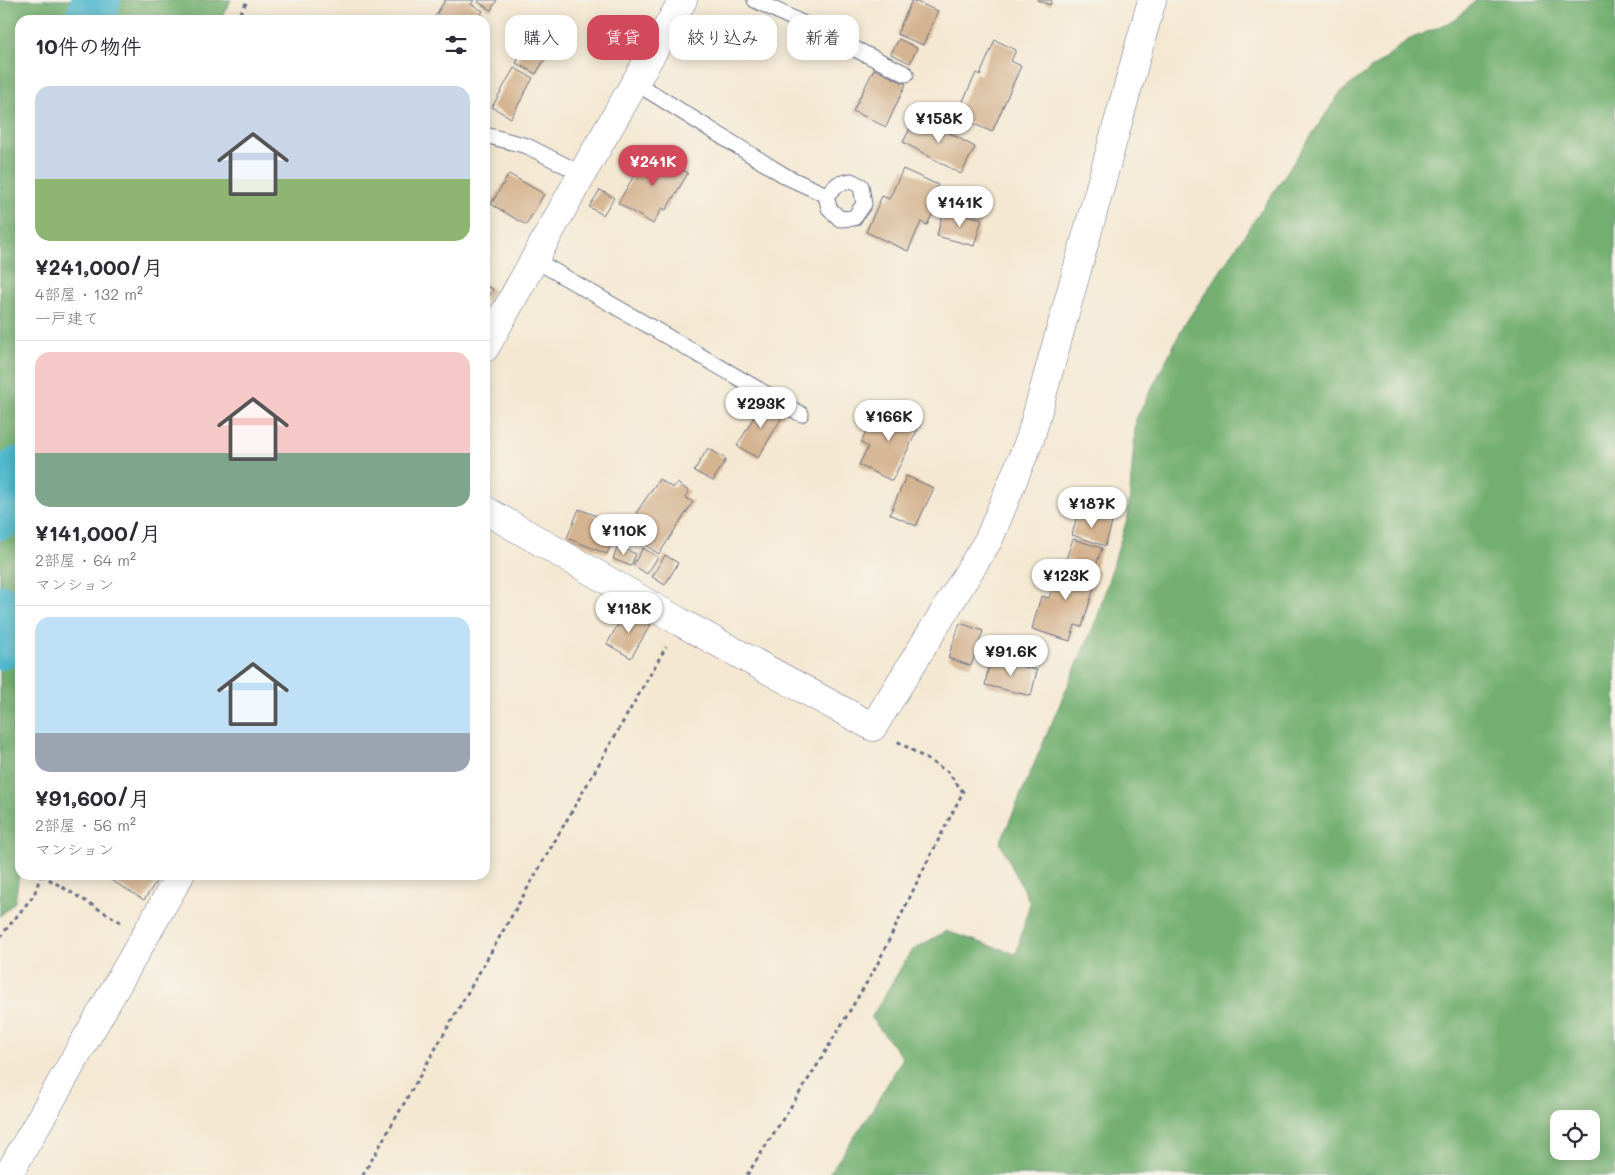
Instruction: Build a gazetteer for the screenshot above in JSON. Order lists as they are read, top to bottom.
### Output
{
  "page": {
    "chip": [
      "購入",
      "賃貸",
      "絞り込み",
      "新着"
    ],
    "heading": "10件の物件",
    "list": [
      {
        "name": "¥241,000/月",
        "note": "4部屋 · 132 m² · 一戸建て"
      },
      {
        "name": "¥141,000/月",
        "note": "2部屋 · 64 m² · マンション"
      },
      {
        "name": "¥91,600/月",
        "note": "2部屋 · 56 m² · マンション"
      }
    ],
    "price": [
      "¥158K",
      "¥241K",
      "¥141K",
      "¥293K",
      "¥166K",
      "¥187K",
      "¥110K",
      "¥123K",
      "¥118K",
      "¥91.6K"
    ]
  }
}
